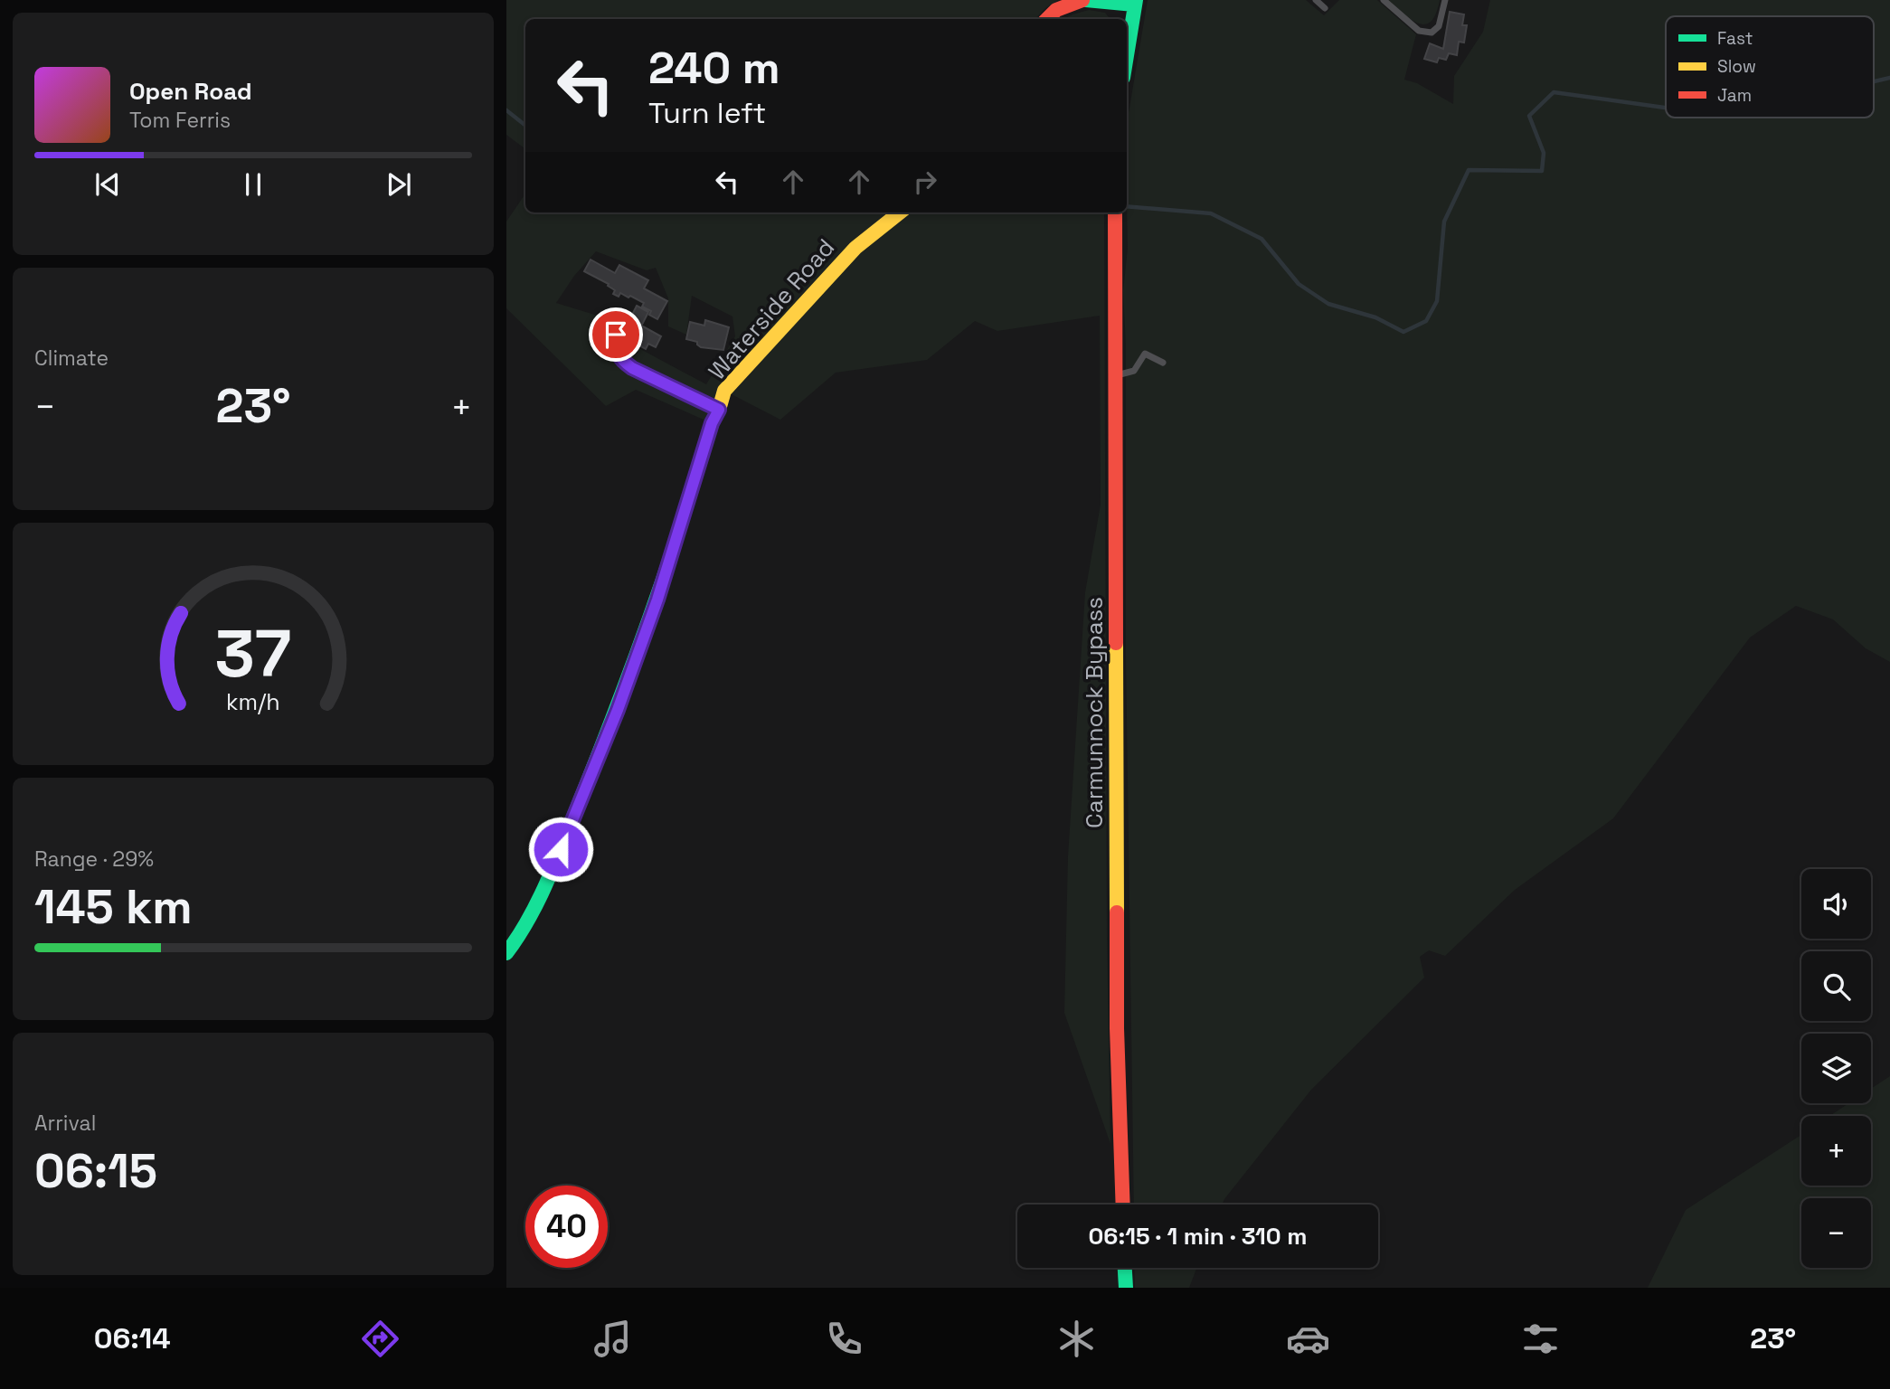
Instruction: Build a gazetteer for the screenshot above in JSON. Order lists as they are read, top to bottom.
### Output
{
  "streets": {
    "main road": ["Waterside Road", "Carmunnock Bypass"]
  },
  "legend": ["Fast", "Slow", "Jam"],
  "page": {
    "turn": ["240 m", "Turn left"],
    "song": ["Open Road", "Tom Ferris"],
    "tile": [
      "Climate",
      ["Range · 29%", "145 km"],
      ["Arrival", "06:15"]
    ],
    "heat": ["−", "23°", "+"],
    "map_buttons": ["+", "−"],
    "limit": "40",
    "trip": "06:15 · 1 min · 310 m",
    "tabs": ["06:14", "23°"],
    "gauge": ["37", "km/h"]
  }
}
